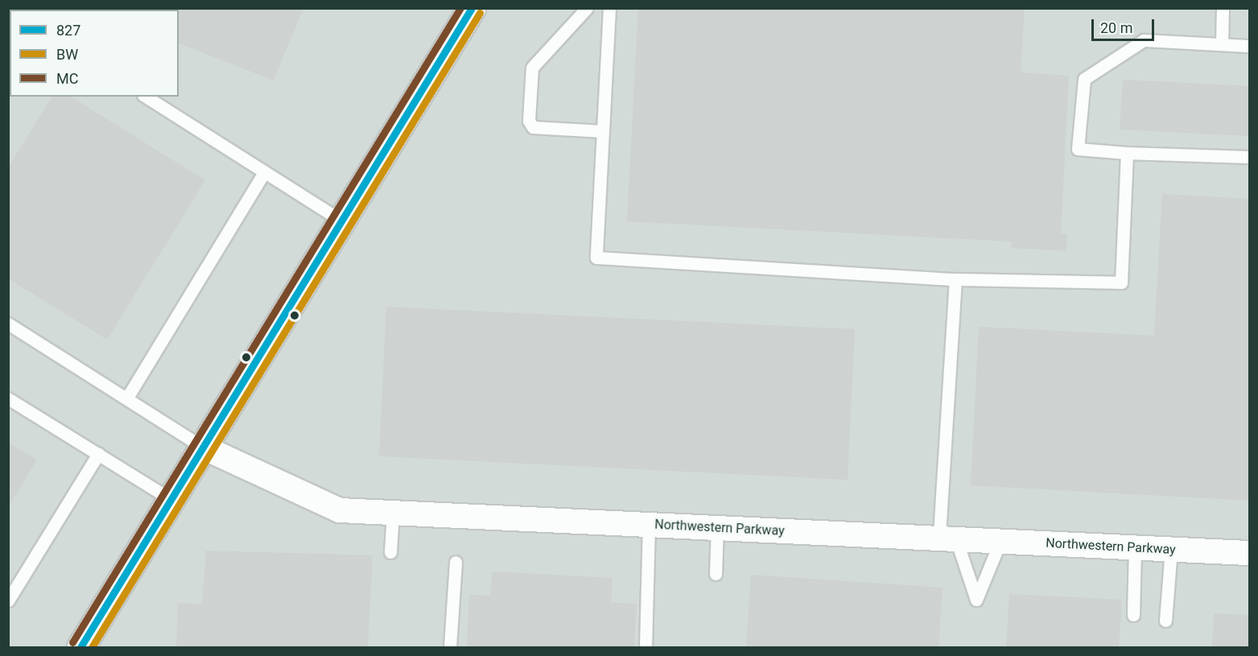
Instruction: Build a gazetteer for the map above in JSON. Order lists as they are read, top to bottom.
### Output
{
  "streets": {
    "street": ["Northwestern Parkway"]
  },
  "lines": ["transit line 827", "transit line MC", "transit line BW"],
  "legend": ["827", "BW", "MC"],
  "scale_bar": "20 m"
}
